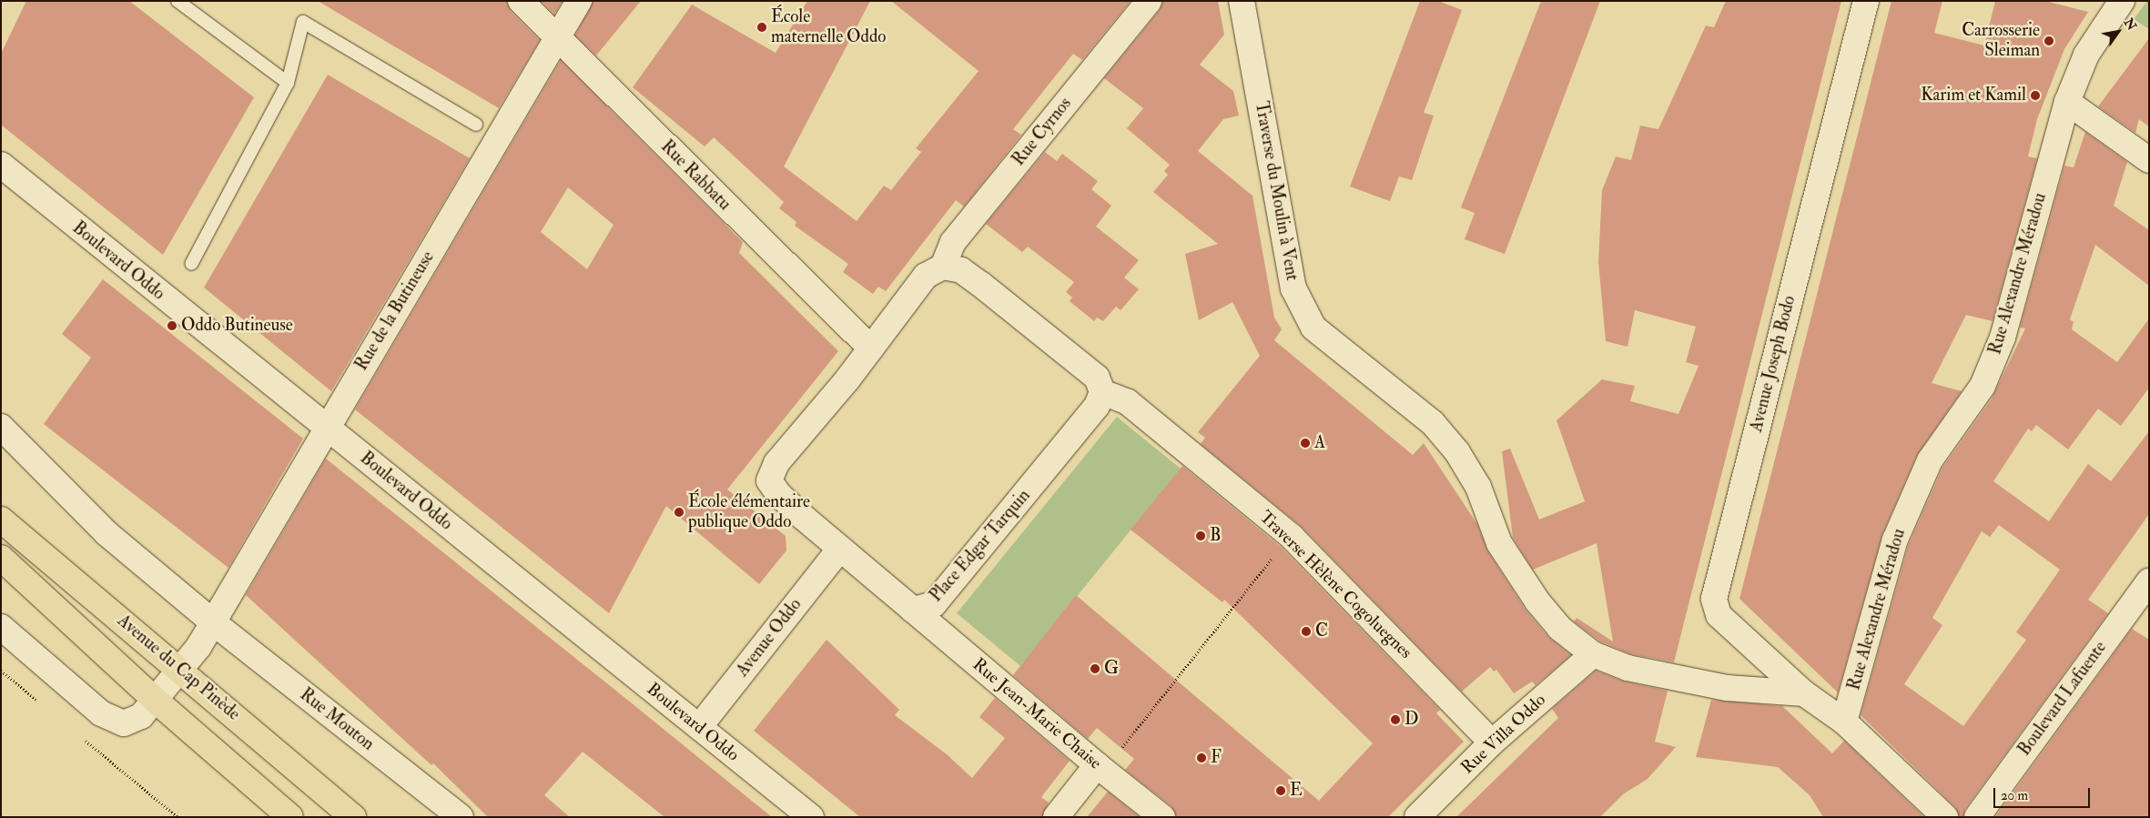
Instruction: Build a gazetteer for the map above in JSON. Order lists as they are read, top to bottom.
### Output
{
  "streets": {
    "main road": ["Avenue du Cap Pinède"],
    "street": [
      "Rue Cyrnos",
      "Rue Rabbatu",
      "Traverse du Moulin à Vent",
      "Boulevard Oddo",
      "Rue Alexandre Méradou",
      "Rue de la Butineuse",
      "Avenue Joseph Bodo",
      "Place Edgar Tarquin",
      "Traverse Hèlène Cogoluegnes",
      "Avenue Oddo",
      "Boulevard Lafuente",
      "Rue Jean-Marie Chaise",
      "Rue Mouton",
      "Rue Villa Oddo"
    ]
  },
  "crossings": [
    ["Rue Cyrnos", "Place Edgar Tarquin"],
    ["Rue Rabbatu", "Rue de la Butineuse"],
    ["Rue Rabbatu", "Place Edgar Tarquin"],
    ["Traverse du Moulin à Vent", "Avenue Joseph Bodo"],
    ["Traverse du Moulin à Vent", "Rue Villa Oddo"],
    ["Boulevard Oddo", "Rue de la Butineuse"],
    ["Boulevard Oddo", "Avenue Oddo"],
    ["Rue de la Butineuse", "Avenue du Cap Pinède"],
    ["Rue de la Butineuse", "Rue Mouton"],
    ["Place Edgar Tarquin", "Traverse Hèlène Cogoluegnes"],
    ["Place Edgar Tarquin", "Avenue Oddo"],
    ["Place Edgar Tarquin", "Rue Jean-Marie Chaise"],
    ["Traverse Hèlène Cogoluegnes", "Rue Villa Oddo"]
  ],
  "places": [
    "École maternelle Oddo",
    "Carrosserie Sleiman",
    "Karim et Kamil",
    "Oddo Butineuse",
    "A",
    "École élémentaire publique Oddo",
    "B",
    "C",
    "G",
    "D",
    "F",
    "E"
  ],
  "scale_bar": "20 m",
  "north": "top right"
}
